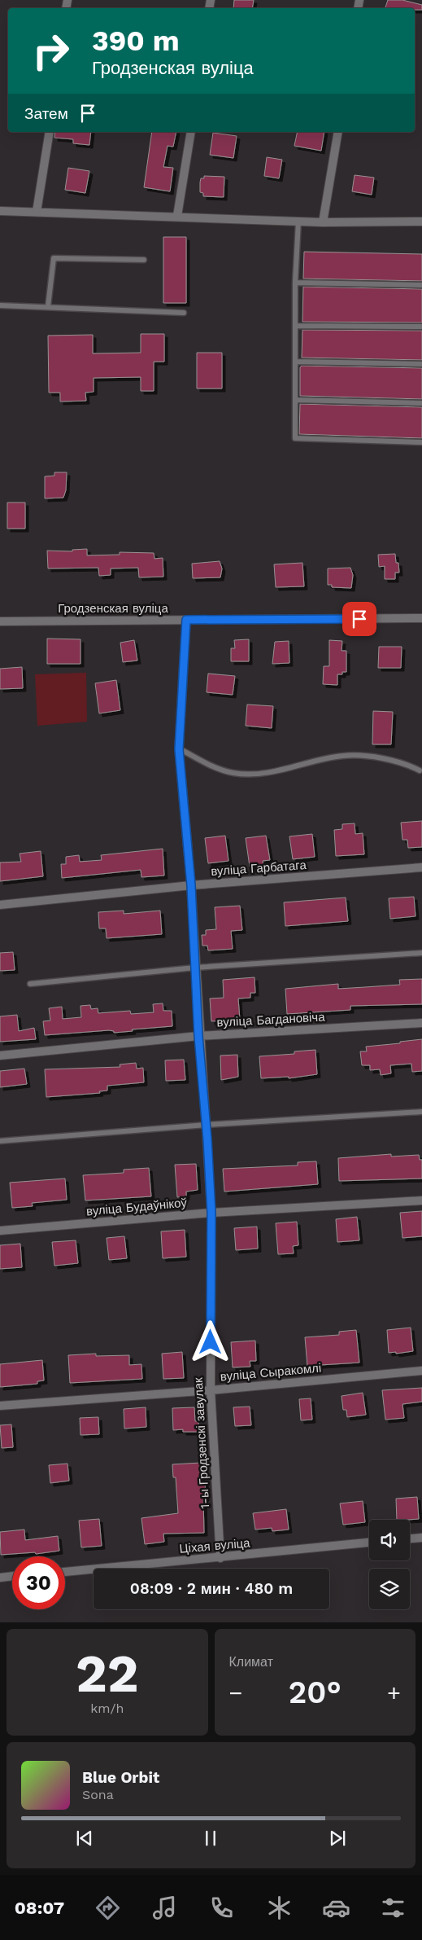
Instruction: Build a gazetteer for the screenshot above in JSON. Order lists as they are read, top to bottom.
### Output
{
  "streets": {
    "street": [
      "Гродзенская вуліца",
      "вуліца Гарбатага",
      "вуліца Багдановіча",
      "вуліца Будаўнікоў",
      "вуліца Сыракомлі",
      "1-ы Гродзенскі завулак",
      "Ціхая вуліца"
    ]
  },
  "crossings": [
    ["Гродзенская вуліца", "1-ы Гродзенскі завулак"],
    ["вуліца Гарбатага", "1-ы Гродзенскі завулак"],
    ["вуліца Багдановіча", "1-ы Гродзенскі завулак"],
    ["вуліца Будаўнікоў", "1-ы Гродзенскі завулак"],
    ["вуліца Сыракомлі", "1-ы Гродзенскі завулак"],
    ["1-ы Гродзенскі завулак", "Ціхая вуліца"]
  ],
  "page": {
    "turn": ["390 m", "Гродзенская вуліца"],
    "then": "Затем",
    "limit": "30",
    "trip": "08:09 · 2 мин · 480 m",
    "tile": [
      ["22", "km/h"],
      "Климат"
    ],
    "heat": ["−", "20°", "+"],
    "song": ["Blue Orbit", "Sona"],
    "tabs": "08:07"
  }
}
